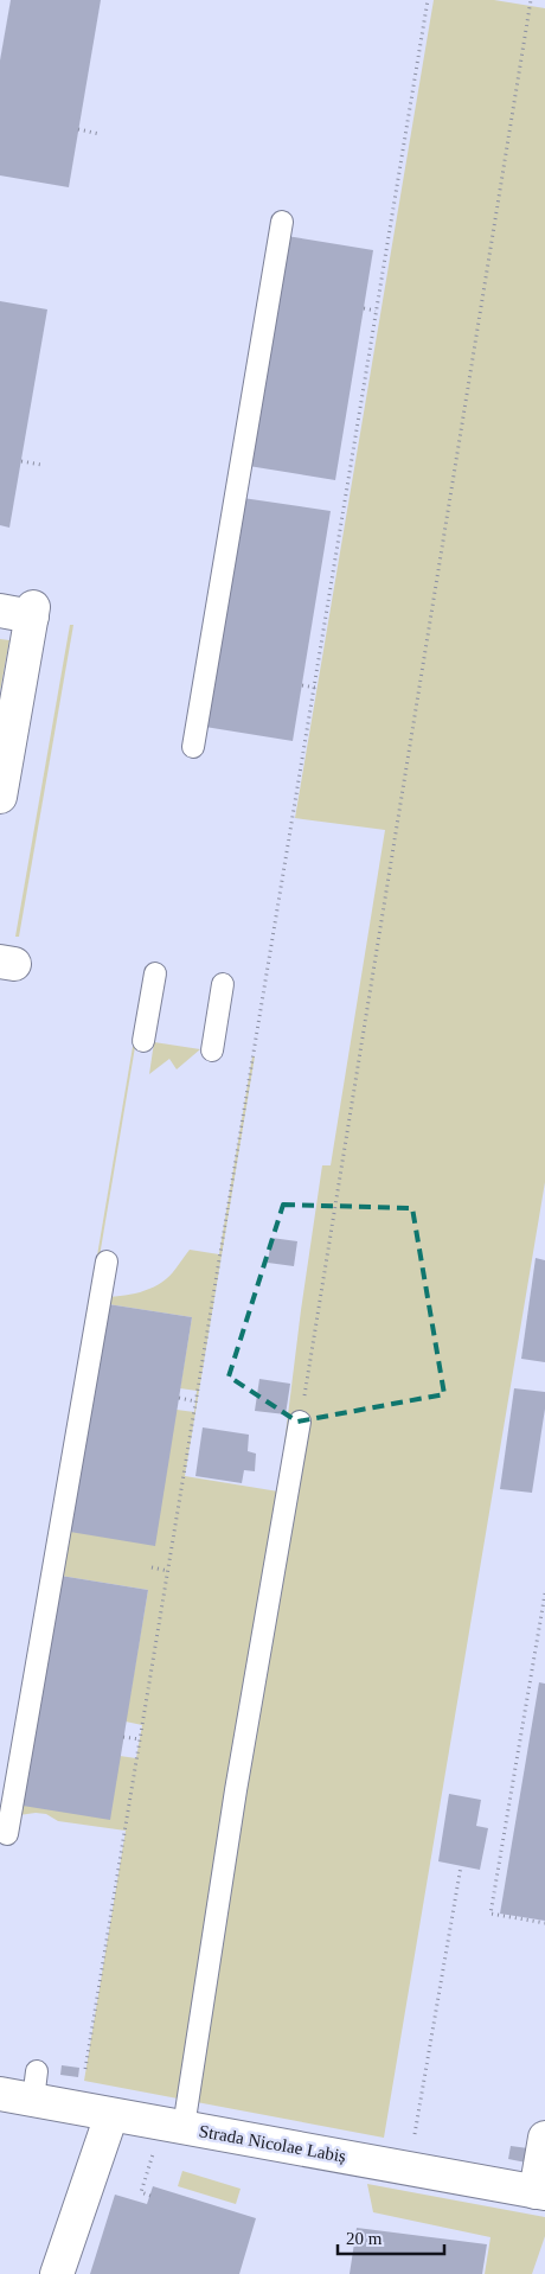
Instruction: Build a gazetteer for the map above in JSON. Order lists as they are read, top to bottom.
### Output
{
  "streets": {
    "street": ["Strada Nicolae Labiș"]
  },
  "scale_bar": "20 m"
}
